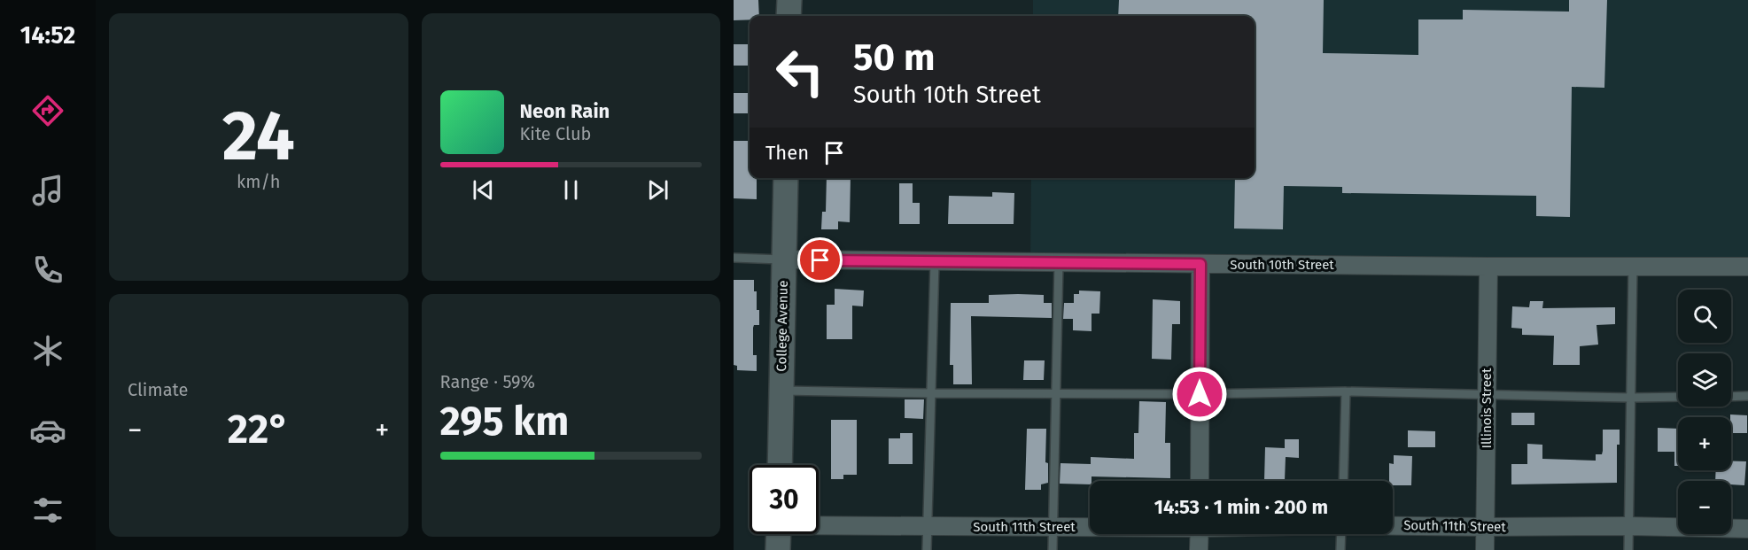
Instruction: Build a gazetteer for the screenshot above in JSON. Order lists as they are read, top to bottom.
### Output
{
  "streets": {
    "main road": ["College Avenue"],
    "street": ["South 10th Street", "Illinois Street", "South 11th Street"]
  },
  "crossings": [
    ["South 10th Street", "College Avenue"],
    ["South 10th Street", "Illinois Street"],
    ["Illinois Street", "South 11th Street"]
  ],
  "page": {
    "tabs": "14:52",
    "tile": [
      ["24", "km/h"],
      "Climate",
      ["Range · 59%", "295 km"]
    ],
    "turn": ["50 m", "South 10th Street"],
    "song": ["Neon Rain", "Kite Club"],
    "then": "Then",
    "map_buttons": ["+", "−"],
    "heat": ["−", "22°", "+"],
    "limit": "30",
    "trip": "14:53 · 1 min · 200 m"
  }
}
